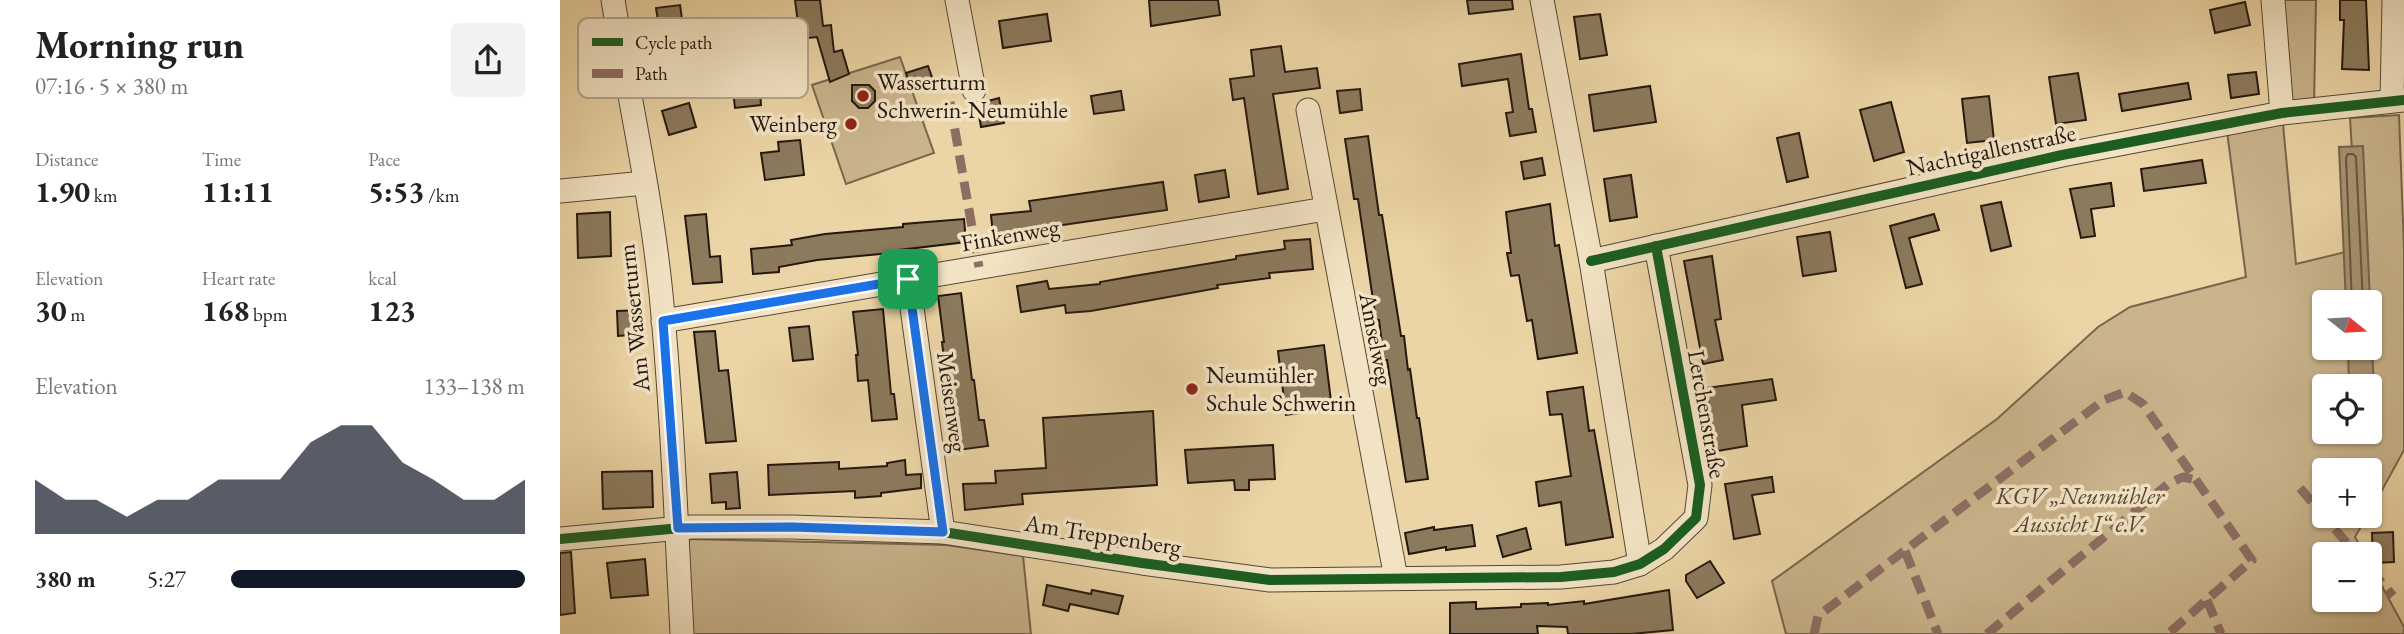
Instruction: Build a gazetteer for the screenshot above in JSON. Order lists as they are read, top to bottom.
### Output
{
  "streets": {
    "street": [
      "Nachtigallenstraße",
      "Finkenweg",
      "Am Wasserturm",
      "Amselweg",
      "Meisenweg",
      "Lerchenstraße",
      "Am Treppenberg"
    ]
  },
  "crossings": [
    ["Nachtigallenstraße", "Lerchenstraße"],
    ["Finkenweg", "Am Wasserturm"],
    ["Finkenweg", "Amselweg"],
    ["Finkenweg", "Meisenweg"],
    ["Am Wasserturm", "Am Treppenberg"],
    ["Amselweg", "Am Treppenberg"],
    ["Meisenweg", "Am Treppenberg"],
    ["Lerchenstraße", "Am Treppenberg"]
  ],
  "parks": ["KGV „Neumühler Aussicht I“ e.V."],
  "places": ["Wasserturm Schwerin-Neumühle", "Weinberg", "Neumühler Schule Schwerin"],
  "legend": ["Cycle path", "Path"],
  "north": "right",
  "page": {
    "heading": ["Morning run", "07:16 · 5 × 380 m"],
    "stats": [
      ["Distance", "1.90 km"],
      ["Time", "11:11"],
      ["Pace", "5:53 /km"],
      ["Elevation", "30 m"],
      ["Heart rate", "168 bpm"],
      ["kcal", "123"]
    ],
    "map_buttons": ["+", "−"],
    "chart": ["Elevation", "133–138 m"],
    "list": [
      {
        "name": "380 m",
        "note": "5:27"
      }
    ]
  }
}
